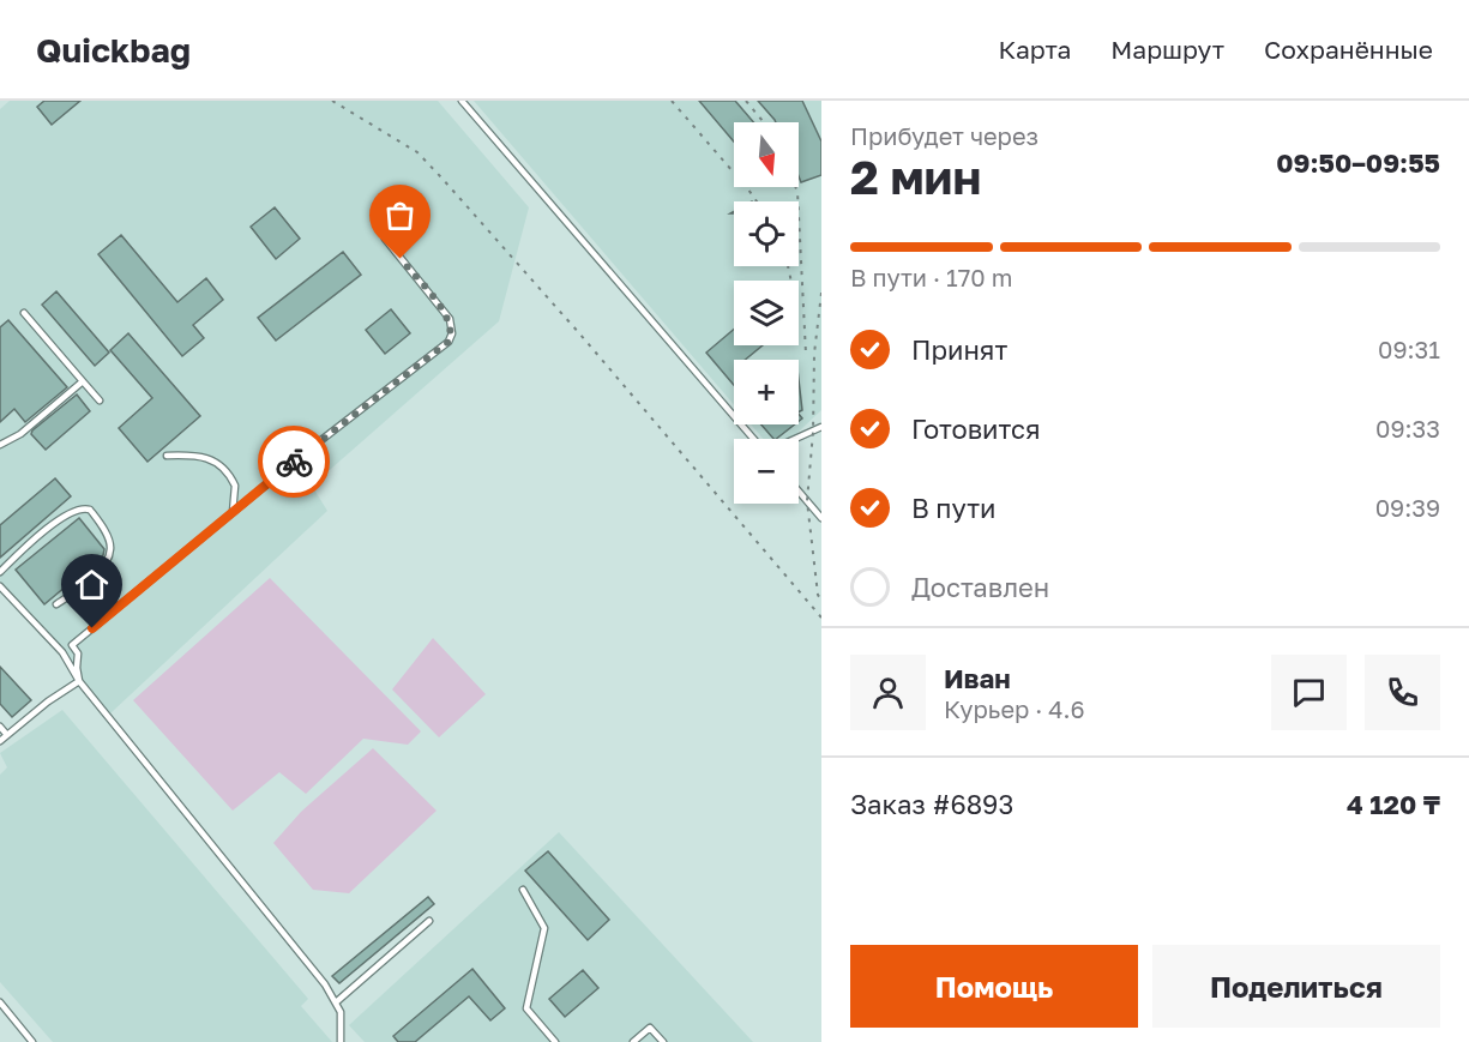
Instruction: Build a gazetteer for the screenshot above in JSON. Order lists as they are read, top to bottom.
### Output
{
  "north": "bottom",
  "page": {
    "header": "Quickbag",
    "nav": ["Карта", "Маршрут", "Сохранённые"],
    "heading": ["2 мин", "Прибудет через", "09:50–09:55"],
    "panel": [
      "Иван",
      "Курьер · 4.6",
      "Заказ #6893",
      "4 120 ₸"
    ],
    "map_buttons": ["+", "−"],
    "bar": "В пути · 170 m",
    "list": [
      ["Принят", "09:31"],
      ["Готовится", "09:33"],
      ["В пути", "09:39"],
      "Доставлен"
    ],
    "buttons": ["Помощь", "Поделиться"]
  }
}
